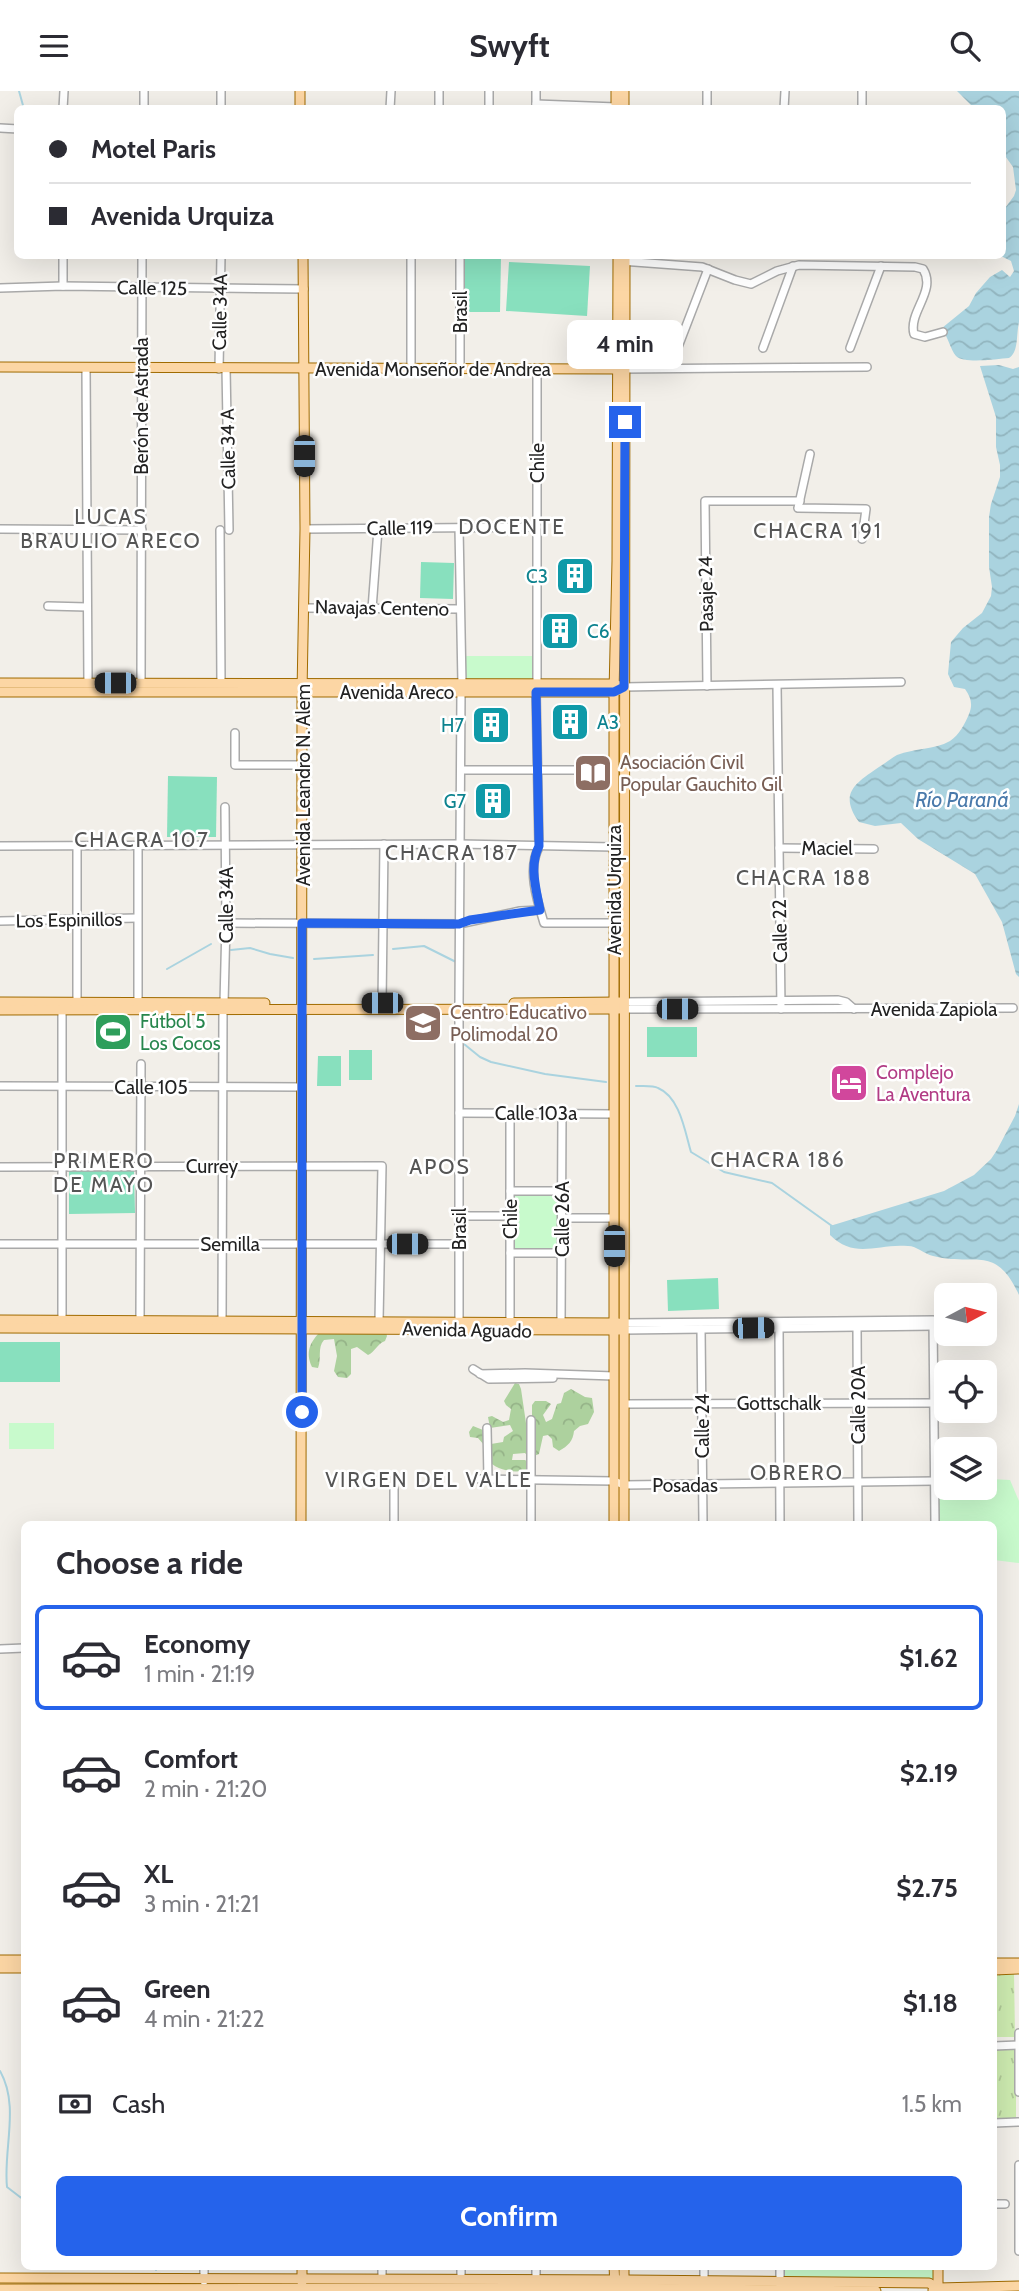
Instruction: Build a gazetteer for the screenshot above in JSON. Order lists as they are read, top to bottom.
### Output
{
  "streets": {
    "main road": [
      "Avenida Monseñor de Andrea",
      "Avenida Areco",
      "Avenida Leandro N. Alem",
      "Avenida Urquiza",
      "Avenida Zapiola",
      "Avenida Aguado"
    ],
    "street": [
      "Calle 125",
      "Calle 34A",
      "Brasil",
      "Berón de Astrada",
      "Calle 34 A",
      "Chile",
      "Calle 119",
      "Pasaje 24",
      "Navajas Centeno",
      "Maciel",
      "Los Espinillos",
      "Calle 22",
      "Calle 105",
      "Calle 103a",
      "Currey",
      "Calle 26A",
      "Semilla",
      "Gottschalk",
      "Calle 20A",
      "Calle 24",
      "Posadas"
    ]
  },
  "crossings": [
    ["Calle 125", "Calle 34A"],
    ["Calle 125", "Berón de Astrada"],
    ["Calle 125", "Avenida Leandro N. Alem"],
    ["Calle 34A", "Avenida Monseñor de Andrea"],
    ["Calle 34A", "Calle 34 A"],
    ["Calle 34A", "Avenida Zapiola"],
    ["Calle 34A", "Calle 105"],
    ["Calle 34A", "Currey"],
    ["Calle 34A", "Semilla"],
    ["Calle 34A", "Avenida Aguado"],
    ["Brasil", "Avenida Monseñor de Andrea"],
    ["Brasil", "Calle 119"],
    ["Brasil", "Navajas Centeno"],
    ["Brasil", "Avenida Areco"],
    ["Brasil", "Avenida Zapiola"],
    ["Brasil", "Calle 103a"],
    ["Brasil", "Semilla"],
    ["Brasil", "Avenida Aguado"],
    ["Avenida Monseñor de Andrea", "Berón de Astrada"],
    ["Avenida Monseñor de Andrea", "Calle 34 A"],
    ["Avenida Monseñor de Andrea", "Chile"],
    ["Avenida Monseñor de Andrea", "Avenida Leandro N. Alem"],
    ["Avenida Monseñor de Andrea", "Avenida Urquiza"],
    ["Berón de Astrada", "Avenida Areco"],
    ["Chile", "Calle 119"],
    ["Chile", "Avenida Areco"],
    ["Chile", "Avenida Urquiza"],
    ["Chile", "Calle 103a"],
    ["Chile", "Avenida Aguado"],
    ["Calle 119", "Avenida Leandro N. Alem"],
    ["Pasaje 24", "Avenida Areco"],
    ["Navajas Centeno", "Avenida Leandro N. Alem"],
    ["Avenida Areco", "Avenida Leandro N. Alem"],
    ["Avenida Areco", "Avenida Urquiza"],
    ["Avenida Areco", "Calle 22"],
    ["Avenida Leandro N. Alem", "Avenida Zapiola"],
    ["Avenida Leandro N. Alem", "Calle 105"],
    ["Avenida Leandro N. Alem", "Currey"],
    ["Avenida Leandro N. Alem", "Semilla"],
    ["Avenida Leandro N. Alem", "Avenida Aguado"],
    ["Maciel", "Calle 22"],
    ["Avenida Urquiza", "Avenida Zapiola"],
    ["Avenida Urquiza", "Calle 103a"],
    ["Avenida Urquiza", "Avenida Aguado"],
    ["Avenida Urquiza", "Gottschalk"],
    ["Avenida Urquiza", "Posadas"],
    ["Calle 22", "Avenida Zapiola"],
    ["Calle 103a", "Calle 26A"],
    ["Currey", "Semilla"],
    ["Calle 26A", "Avenida Aguado"],
    ["Avenida Aguado", "Calle 20A"],
    ["Avenida Aguado", "Calle 24"],
    ["Gottschalk", "Calle 20A"],
    ["Gottschalk", "Calle 24"],
    ["Calle 20A", "Posadas"],
    ["Calle 24", "Posadas"]
  ],
  "districts": [
    "LUCAS BRAULIO ARECO",
    "DOCENTE",
    "CHACRA 191",
    "CHACRA 107",
    "CHACRA 187",
    "CHACRA 188",
    "CHACRA 186",
    "PRIMERO DE MAYO",
    "APOS",
    "OBRERO",
    "VIRGEN DEL VALLE"
  ],
  "water": ["Río Paraná"],
  "places": {
    "building": [
      "C3",
      "C6",
      "A3",
      "H7",
      "G7"
    ],
    "library": ["Asociación Civil Popular Gauchito Gil"],
    "school or university": ["Centro Educativo Polimodal 20"],
    "sports": ["Fútbol 5 Los Cocos"],
    "hotel": ["Complejo La Aventura"]
  },
  "north": "right",
  "page": {
    "header": "Swyft",
    "banner": ["Motel Paris", "Avenida Urquiza"],
    "bubble": "4 min",
    "heading": "Choose a ride",
    "list": [
      {
        "name": "Economy",
        "note": "1 min · 21:19",
        "value": "$1.62"
      },
      {
        "name": "Comfort",
        "note": "2 min · 21:20",
        "value": "$2.19"
      },
      {
        "name": "XL",
        "note": "3 min · 21:21",
        "value": "$2.75"
      },
      {
        "name": "Green",
        "note": "4 min · 21:22",
        "value": "$1.18"
      }
    ],
    "pay": ["Cash", "1.5 km"],
    "buttons": "Confirm"
  }
}
